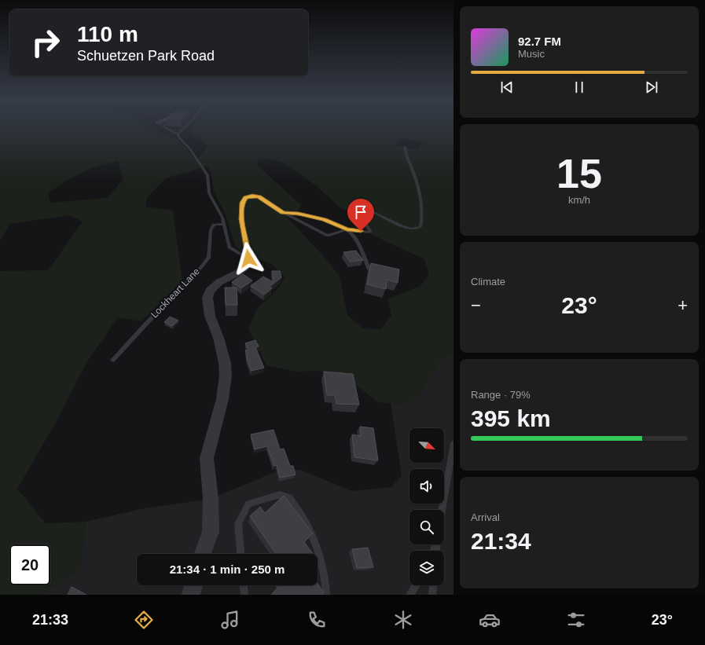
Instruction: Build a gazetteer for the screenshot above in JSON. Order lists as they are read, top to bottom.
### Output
{
  "streets": {
    "lane": ["Lockheart Lane"]
  },
  "north": "bottom right",
  "page": {
    "turn": ["110 m", "Schuetzen Park Road"],
    "song": ["92.7 FM", "Music"],
    "tile": [
      ["15", "km/h"],
      "Climate",
      ["Range · 79%", "395 km"],
      ["Arrival", "21:34"]
    ],
    "heat": ["−", "23°", "+"],
    "limit": "20",
    "trip": "21:34 · 1 min · 250 m",
    "tabs": ["21:33", "23°"]
  }
}
